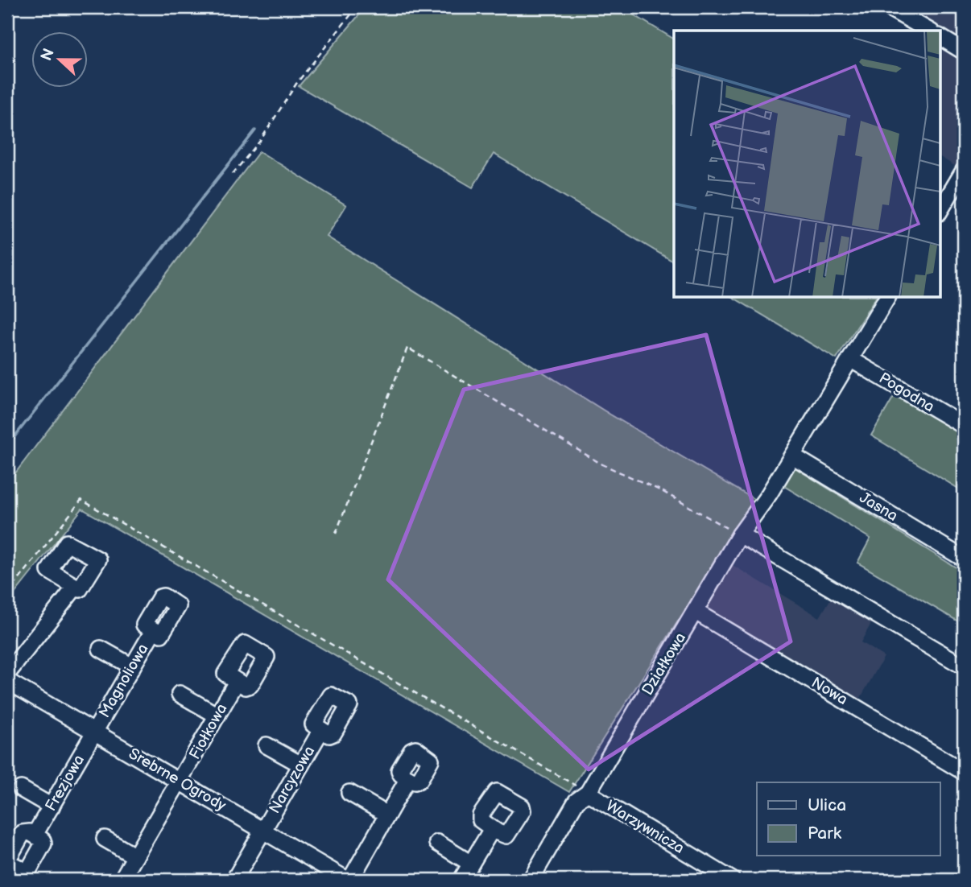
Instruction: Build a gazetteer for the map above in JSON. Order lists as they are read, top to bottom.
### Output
{
  "streets": {
    "street": [
      "Pogodna",
      "Jasna",
      "Działkowa",
      "Magnoliowa",
      "Nowa",
      "Fiołkowa",
      "Srebrne Ogrody",
      "Narcyzowa",
      "Frezjowa",
      "Warzywnicza"
    ]
  },
  "crossings": [
    ["Pogodna", "Działkowa"],
    ["Jasna", "Działkowa"],
    ["Działkowa", "Nowa"],
    ["Działkowa", "Warzywnicza"],
    ["Magnoliowa", "Srebrne Ogrody"],
    ["Magnoliowa", "Frezjowa"],
    ["Fiołkowa", "Srebrne Ogrody"],
    ["Srebrne Ogrody", "Narcyzowa"],
    ["Srebrne Ogrody", "Frezjowa"]
  ],
  "legend": ["Ulica", "Park"],
  "north": "left"
}
